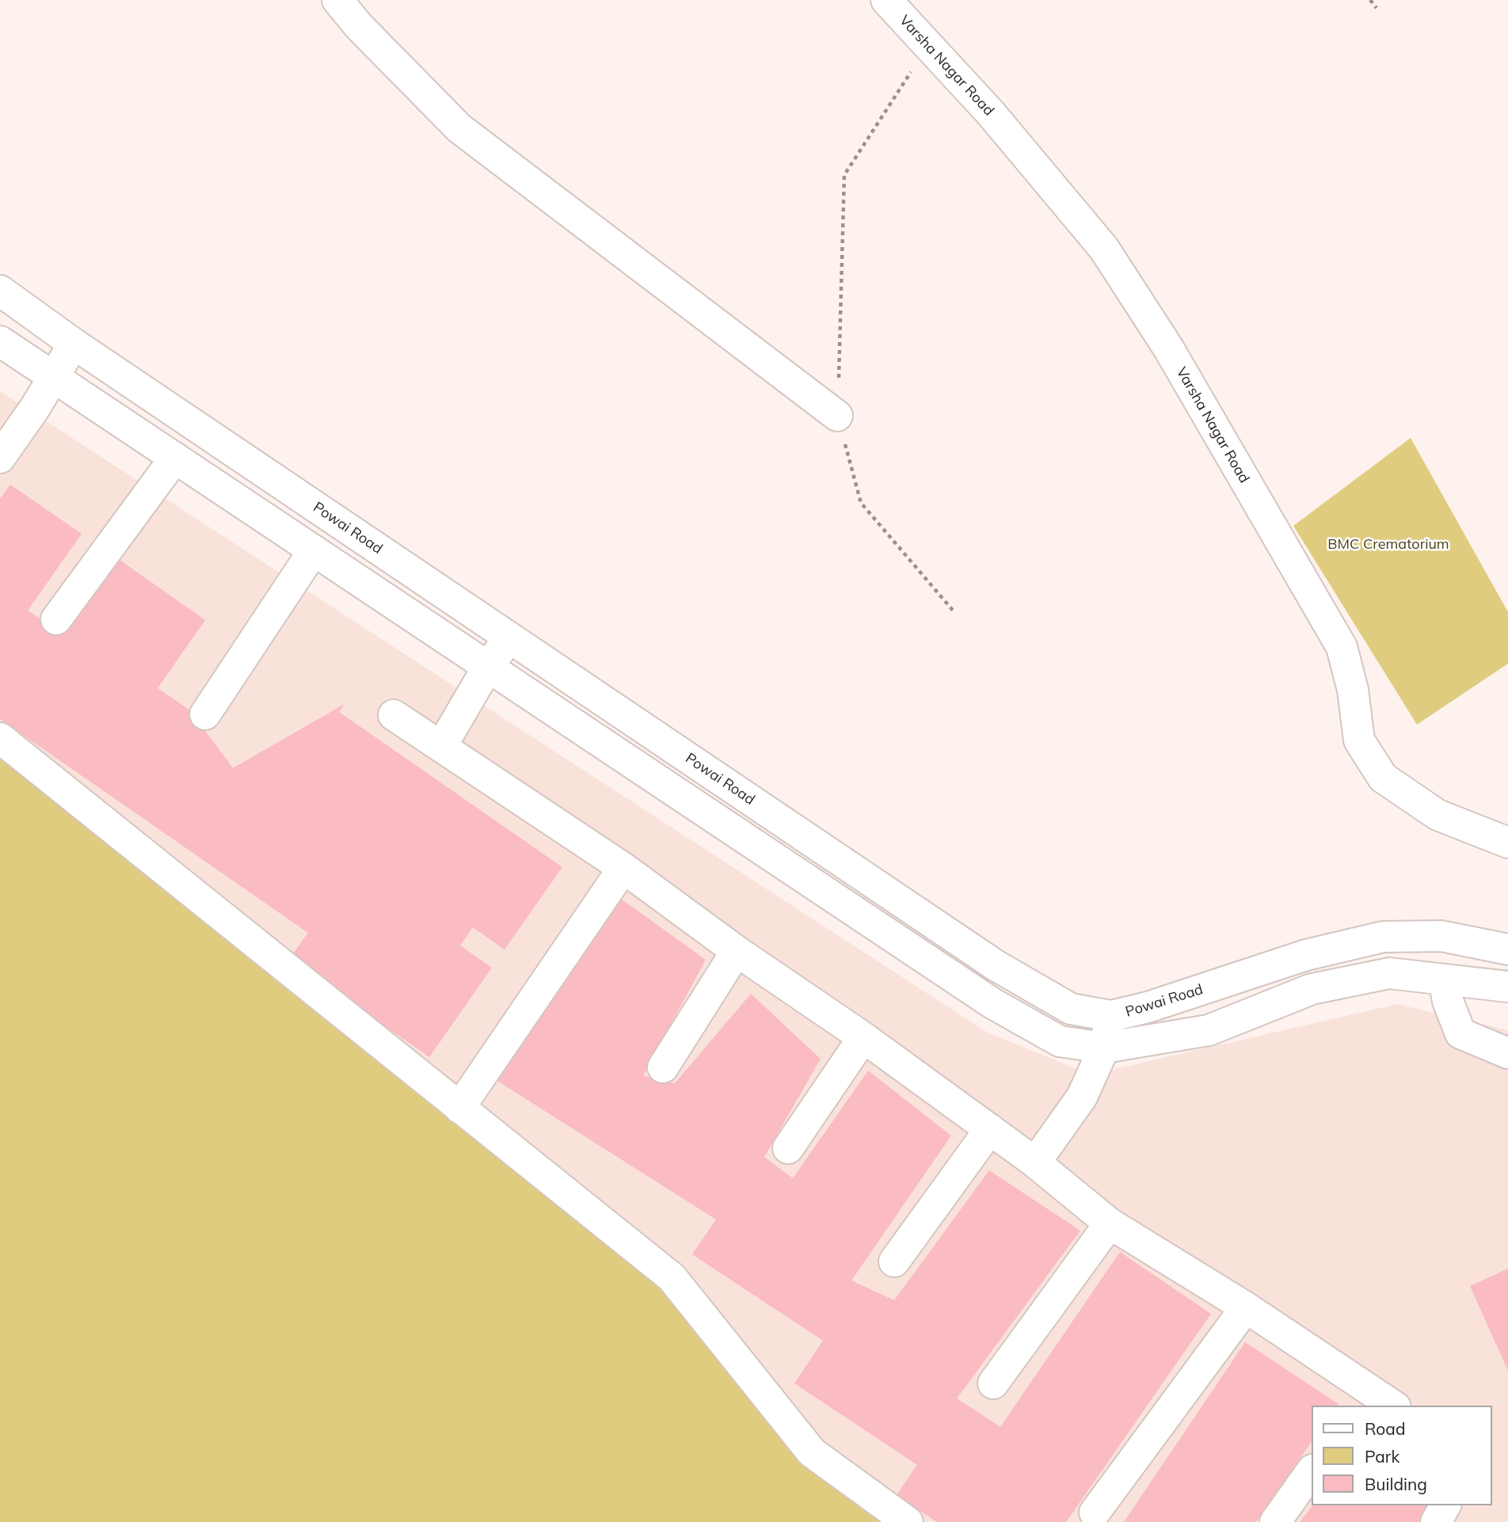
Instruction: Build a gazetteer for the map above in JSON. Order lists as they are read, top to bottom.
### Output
{
  "streets": {
    "main road": ["Varsha Nagar Road", "Powai Road"]
  },
  "parks": ["BMC Crematorium"],
  "legend": ["Road", "Park", "Building"]
}
